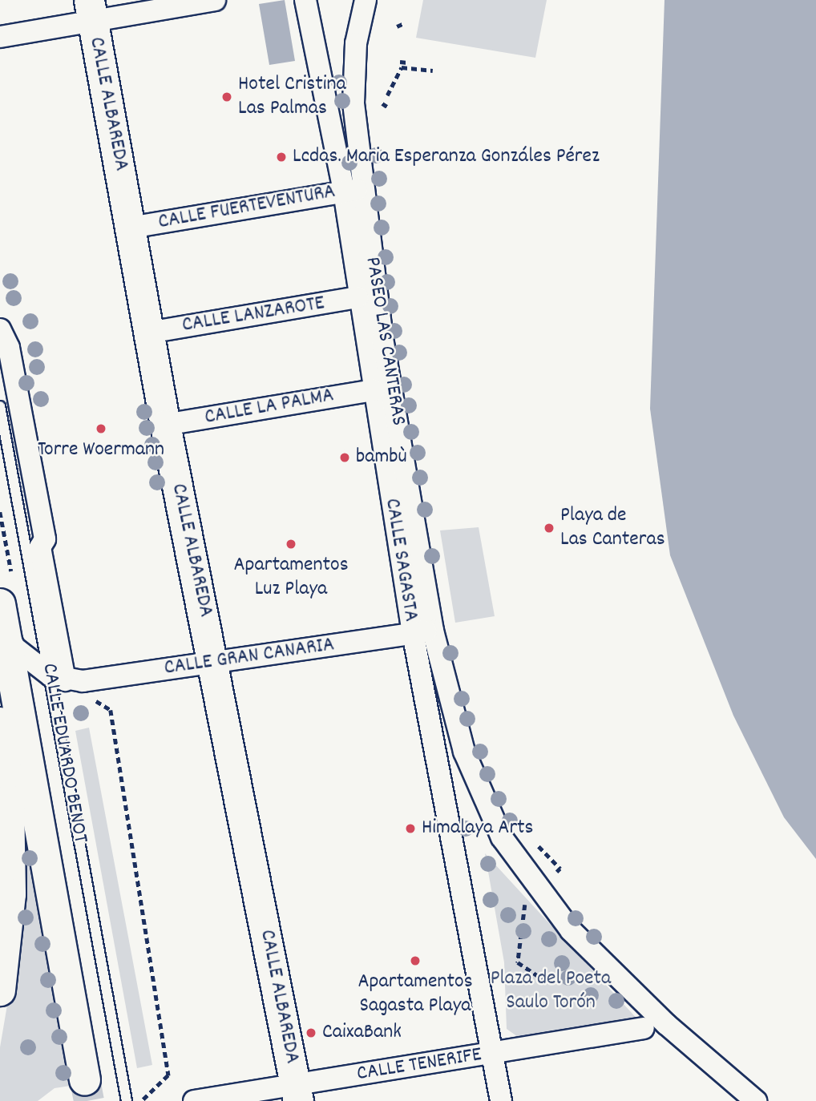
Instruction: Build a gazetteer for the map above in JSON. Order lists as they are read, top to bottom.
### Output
{
  "streets": {
    "street": [
      "CALLE ALBAREDA",
      "CALLE FUERTEVENTURA",
      "CALLE LANZAROTE",
      "PASEO LAS CANTERAS",
      "CALLE LA PALMA",
      "CALLE SAGASTA",
      "CALLE GRAN CANARIA",
      "CALLE EDUARDO BENOT",
      "CALLE TENERIFE"
    ]
  },
  "crossings": [
    ["CALLE ALBAREDA", "CALLE FUERTEVENTURA"],
    ["CALLE ALBAREDA", "CALLE LANZAROTE"],
    ["CALLE ALBAREDA", "CALLE LA PALMA"],
    ["CALLE ALBAREDA", "CALLE GRAN CANARIA"],
    ["CALLE ALBAREDA", "CALLE TENERIFE"],
    ["CALLE FUERTEVENTURA", "PASEO LAS CANTERAS"],
    ["CALLE FUERTEVENTURA", "CALLE SAGASTA"],
    ["CALLE LANZAROTE", "CALLE SAGASTA"],
    ["PASEO LAS CANTERAS", "CALLE SAGASTA"],
    ["PASEO LAS CANTERAS", "CALLE GRAN CANARIA"],
    ["CALLE LA PALMA", "CALLE SAGASTA"],
    ["CALLE SAGASTA", "CALLE GRAN CANARIA"],
    ["CALLE SAGASTA", "CALLE TENERIFE"],
    ["CALLE GRAN CANARIA", "CALLE EDUARDO BENOT"]
  ],
  "parks": ["Plaza del Poeta Saulo Torón"],
  "places": [
    "Hotel Cristina Las Palmas",
    "Lcdas. Maria Esperanza Gonzáles Pérez",
    "Torre Woermann",
    "bambù",
    "Playa de Las Canteras",
    "Apartamentos Luz Playa",
    "Himalaya Arts",
    "Apartamentos Sagasta Playa",
    "CaixaBank"
  ]
}
